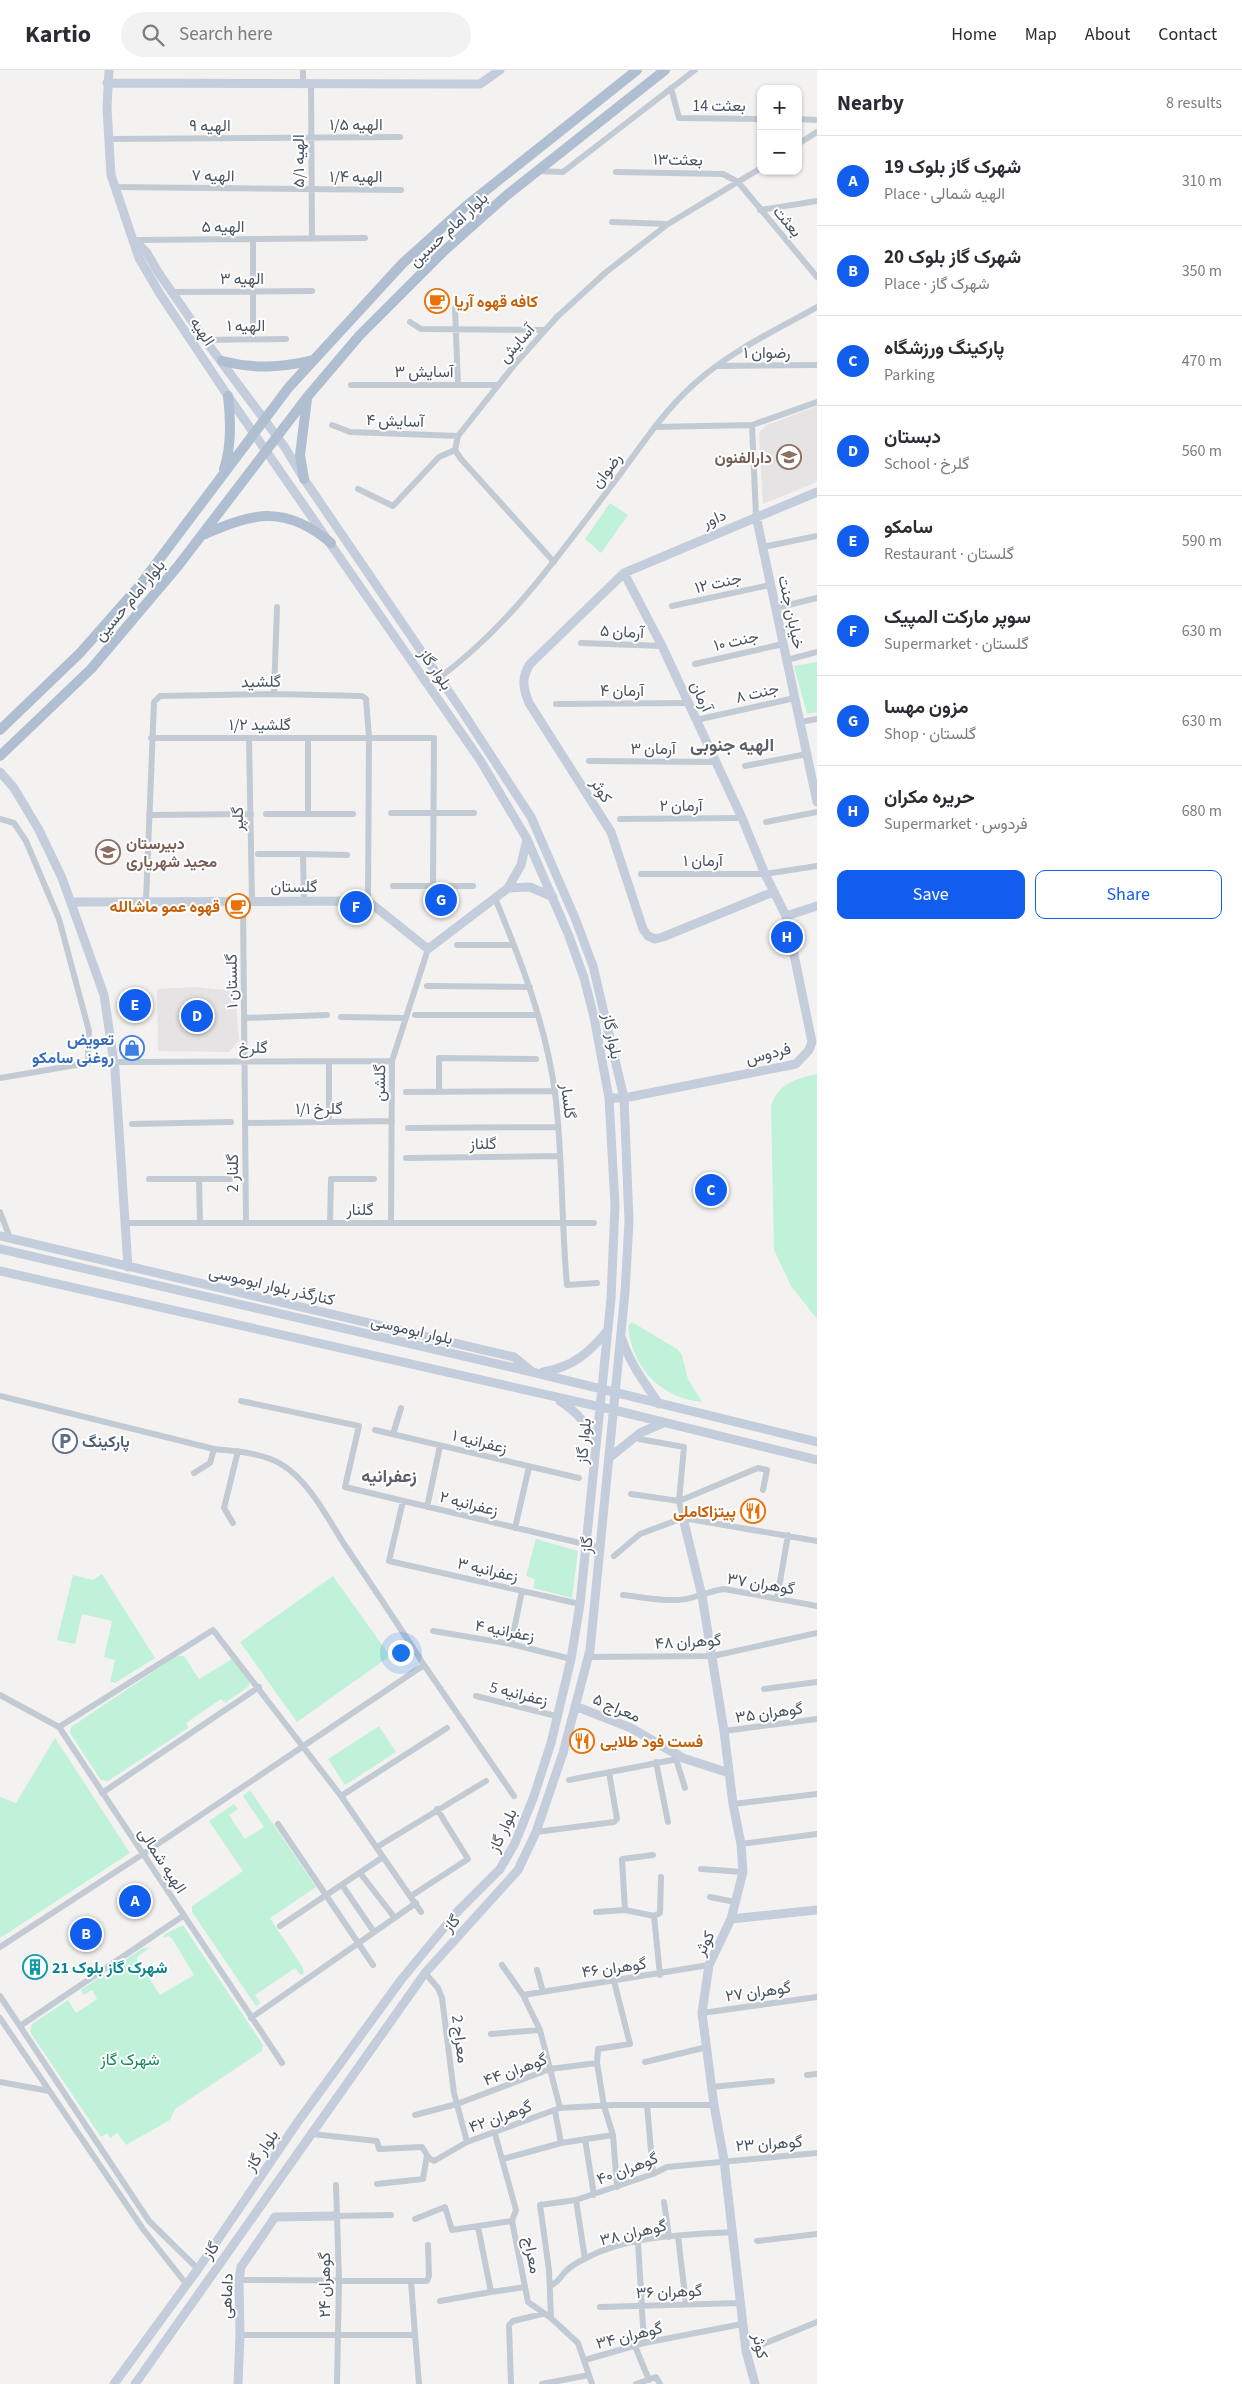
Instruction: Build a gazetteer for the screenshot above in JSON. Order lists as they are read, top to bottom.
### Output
{
  "streets": {
    "main road": [
      "بلوار امام حسین",
      "الهیه",
      "داور",
      "خیابان جنت",
      "بلوار گاز",
      "آرمان",
      "کوثر",
      "گلستان",
      "فردوس",
      "کنارگذر بلوار ابوموسی",
      "بلوار ابوموسی",
      "گاز",
      "معراج ۵",
      "داماهی"
    ],
    "street": [
      "بعثت 14",
      "الهیه ۱/۵",
      "الهیه ۹",
      "بعثت۱۳",
      "الهیه ۵/۱",
      "الهیه ۷",
      "الهیه ۱/۴",
      "بعثت",
      "الهیه ۵",
      "الهیه ۳",
      "الهیه ۱",
      "آسایش",
      "رضوان ۱",
      "آسایش ۳",
      "آسایش ۴",
      "رضوان",
      "جنت ۱۲",
      "آرمان ۵",
      "جنت ۱۰",
      "گلشید",
      "آرمان ۴",
      "جنت ۸",
      "گلشید ۱/۲",
      "آرمان ۳",
      "آرمان ۲",
      "گلپر",
      "آرمان ۱",
      "گلستان ۱",
      "گلرخ",
      "گلشن",
      "گلسار",
      "گلرخ ۱/۱",
      "گلناز",
      "گلنار 2",
      "گلنار",
      "زعفرانیه ۱",
      "زعفرانیه ۲",
      "زعفرانیه ۳",
      "گوهران ۳۷",
      "زعفرانیه ۴",
      "گوهران ۴۸",
      "5 زعفرانیه",
      "گوهران ۳۵",
      "الهیه شمالی",
      "گوهران ۴۶",
      "گوهران ۲۷",
      "معراج 2",
      "گوهران ۴۴",
      "گوهران ۴۲",
      "گوهران ۲۳",
      "گوهران ۴۰",
      "گوهران ۳۸",
      "معراج",
      "گوهران ۲۴",
      "گوهران ۳۶",
      "گوهران ۳۴"
    ]
  },
  "crossings": [
    ["الهیه ۱/۵", "الهیه ۹"],
    ["الهیه ۱/۵", "الهیه ۵/۱"],
    ["الهیه ۹", "الهیه ۵/۱"],
    ["الهیه ۹", "الهیه"],
    ["بعثت۱۳", "بعثت"],
    ["بعثت۱۳", "آسایش"],
    ["الهیه ۵/۱", "الهیه ۷"],
    ["الهیه ۵/۱", "الهیه ۱/۴"],
    ["الهیه ۵/۱", "الهیه ۵"],
    ["الهیه ۷", "الهیه ۱/۴"],
    ["الهیه ۷", "الهیه"],
    ["بعثت", "آسایش"],
    ["الهیه ۵", "الهیه"],
    ["بلوار امام حسین", "الهیه"],
    ["بلوار امام حسین", "بلوار گاز"],
    ["الهیه ۳", "الهیه"],
    ["الهیه ۱", "الهیه"],
    ["الهیه", "بلوار گاز"],
    ["آسایش", "آسایش ۳"],
    ["آسایش", "آسایش ۴"],
    ["رضوان ۱", "رضوان"],
    ["رضوان", "بلوار گاز"],
    ["داور", "خیابان جنت"],
    ["داور", "آرمان"],
    ["داور", "کوثر"],
    ["جنت ۱۲", "خیابان جنت"],
    ["خیابان جنت", "جنت ۱۰"],
    ["خیابان جنت", "جنت ۸"],
    ["آرمان ۵", "آرمان"],
    ["بلوار گاز", "فردوس"],
    ["بلوار گاز", "بلوار ابوموسی"],
    ["بلوار گاز", "زعفرانیه ۲"],
    ["بلوار گاز", "گاز"],
    ["بلوار گاز", "زعفرانیه ۳"],
    ["بلوار گاز", "زعفرانیه ۴"],
    ["بلوار گاز", "5 زعفرانیه"],
    ["گلشید", "گلشید ۱/۲"],
    ["گلشید", "گلستان"],
    ["آرمان ۴", "آرمان"],
    ["جنت ۸", "آرمان"],
    ["آرمان", "آرمان ۳"],
    ["آرمان", "کوثر"],
    ["آرمان", "آرمان ۲"],
    ["آرمان", "آرمان ۱"],
    ["آرمان", "فردوس"],
    ["گلشید ۱/۲", "گلپر"],
    ["کوثر", "گوهران ۳۷"],
    ["کوثر", "گوهران ۴۸"],
    ["کوثر", "معراج ۵"],
    ["کوثر", "گوهران ۳۵"],
    ["کوثر", "گوهران ۴۶"],
    ["کوثر", "گوهران ۲۷"],
    ["کوثر", "گوهران ۴۲"],
    ["کوثر", "گوهران ۲۳"],
    ["کوثر", "گوهران ۴۰"],
    ["کوثر", "گوهران ۳۸"],
    ["کوثر", "گوهران ۳۶"],
    ["کوثر", "گوهران ۳۴"],
    ["گلپر", "گلستان"],
    ["گلپر", "گلستان ۱"],
    ["گلستان", "گلستان ۱"],
    ["گلستان ۱", "گلرخ"],
    ["گلستان ۱", "گلرخ ۱/۱"],
    ["گلستان ۱", "گلنار 2"],
    ["گلرخ", "گلشن"],
    ["گلشن", "گلرخ ۱/۱"],
    ["گلشن", "گلنار"],
    ["گلسار", "گلناز"],
    ["گلسار", "گلنار"],
    ["گلرخ ۱/۱", "گلنار 2"],
    ["گلنار 2", "گلنار"],
    ["کنارگذر بلوار ابوموسی", "بلوار ابوموسی"],
    ["زعفرانیه ۲", "گاز"],
    ["زعفرانیه ۲", "زعفرانیه ۳"],
    ["گاز", "گوهران ۴۸"],
    ["گاز", "معراج ۵"],
    ["گاز", "معراج 2"],
    ["گاز", "گوهران ۴۲"],
    ["معراج 2", "گوهران ۴۴"],
    ["معراج 2", "گوهران ۴۲"],
    ["گوهران ۴۲", "معراج"],
    ["گوهران ۲۳", "گوهران ۴۰"],
    ["گوهران ۴۰", "گوهران ۳۸"],
    ["معراج", "گوهران ۳۴"],
    ["گوهران ۲۴", "داماهی"]
  ],
  "districts": ["الهیه جنوبی", "زعفرانیه"],
  "parks": ["شهرک گاز"],
  "places": {
    "cafe": ["کافه قهوه آریا", "قهوه عمو ماشالله"],
    "school or university": ["دارالفنون", "دبیرستان مجید شهریاری"],
    "shop": ["تعویض روغنی سامکو"],
    "parking": ["پارکینگ"],
    "restaurant": ["پیتزاکاملی", "فست فود طلایی"],
    "building": ["شهرک گاز بلوک 21"]
  },
  "page": {
    "header": "Kartio",
    "search": "Search here",
    "nav": [
      "Home",
      "Map",
      "About",
      "Contact"
    ],
    "heading": ["Nearby", "8 results"],
    "map_buttons": ["+", "−"],
    "list": [
      {
        "mark": "A",
        "name": "شهرک گاز بلوک 19",
        "note": "Place · الهیه شمالی",
        "value": "310 m"
      },
      {
        "mark": "B",
        "name": "شهرک گاز بلوک 20",
        "note": "Place · شهرک گاز",
        "value": "350 m"
      },
      {
        "mark": "C",
        "name": "پارکینگ ورزشگاه",
        "note": "Parking",
        "value": "470 m"
      },
      {
        "mark": "D",
        "name": "دبستان",
        "note": "School · گلرخ",
        "value": "560 m"
      },
      {
        "mark": "E",
        "name": "سامکو",
        "note": "Restaurant · گلستان",
        "value": "590 m"
      },
      {
        "mark": "F",
        "name": "سوپر مارکت المپیک",
        "note": "Supermarket · گلستان",
        "value": "630 m"
      },
      {
        "mark": "G",
        "name": "مزون مهسا",
        "note": "Shop · گلستان",
        "value": "630 m"
      },
      {
        "mark": "H",
        "name": "حریره مکران",
        "note": "Supermarket · فردوس",
        "value": "680 m"
      }
    ],
    "buttons": ["Save", "Share"],
    "pins": [
      "G",
      "F",
      "H",
      "E",
      "D",
      "C",
      "A",
      "B"
    ]
  }
}
